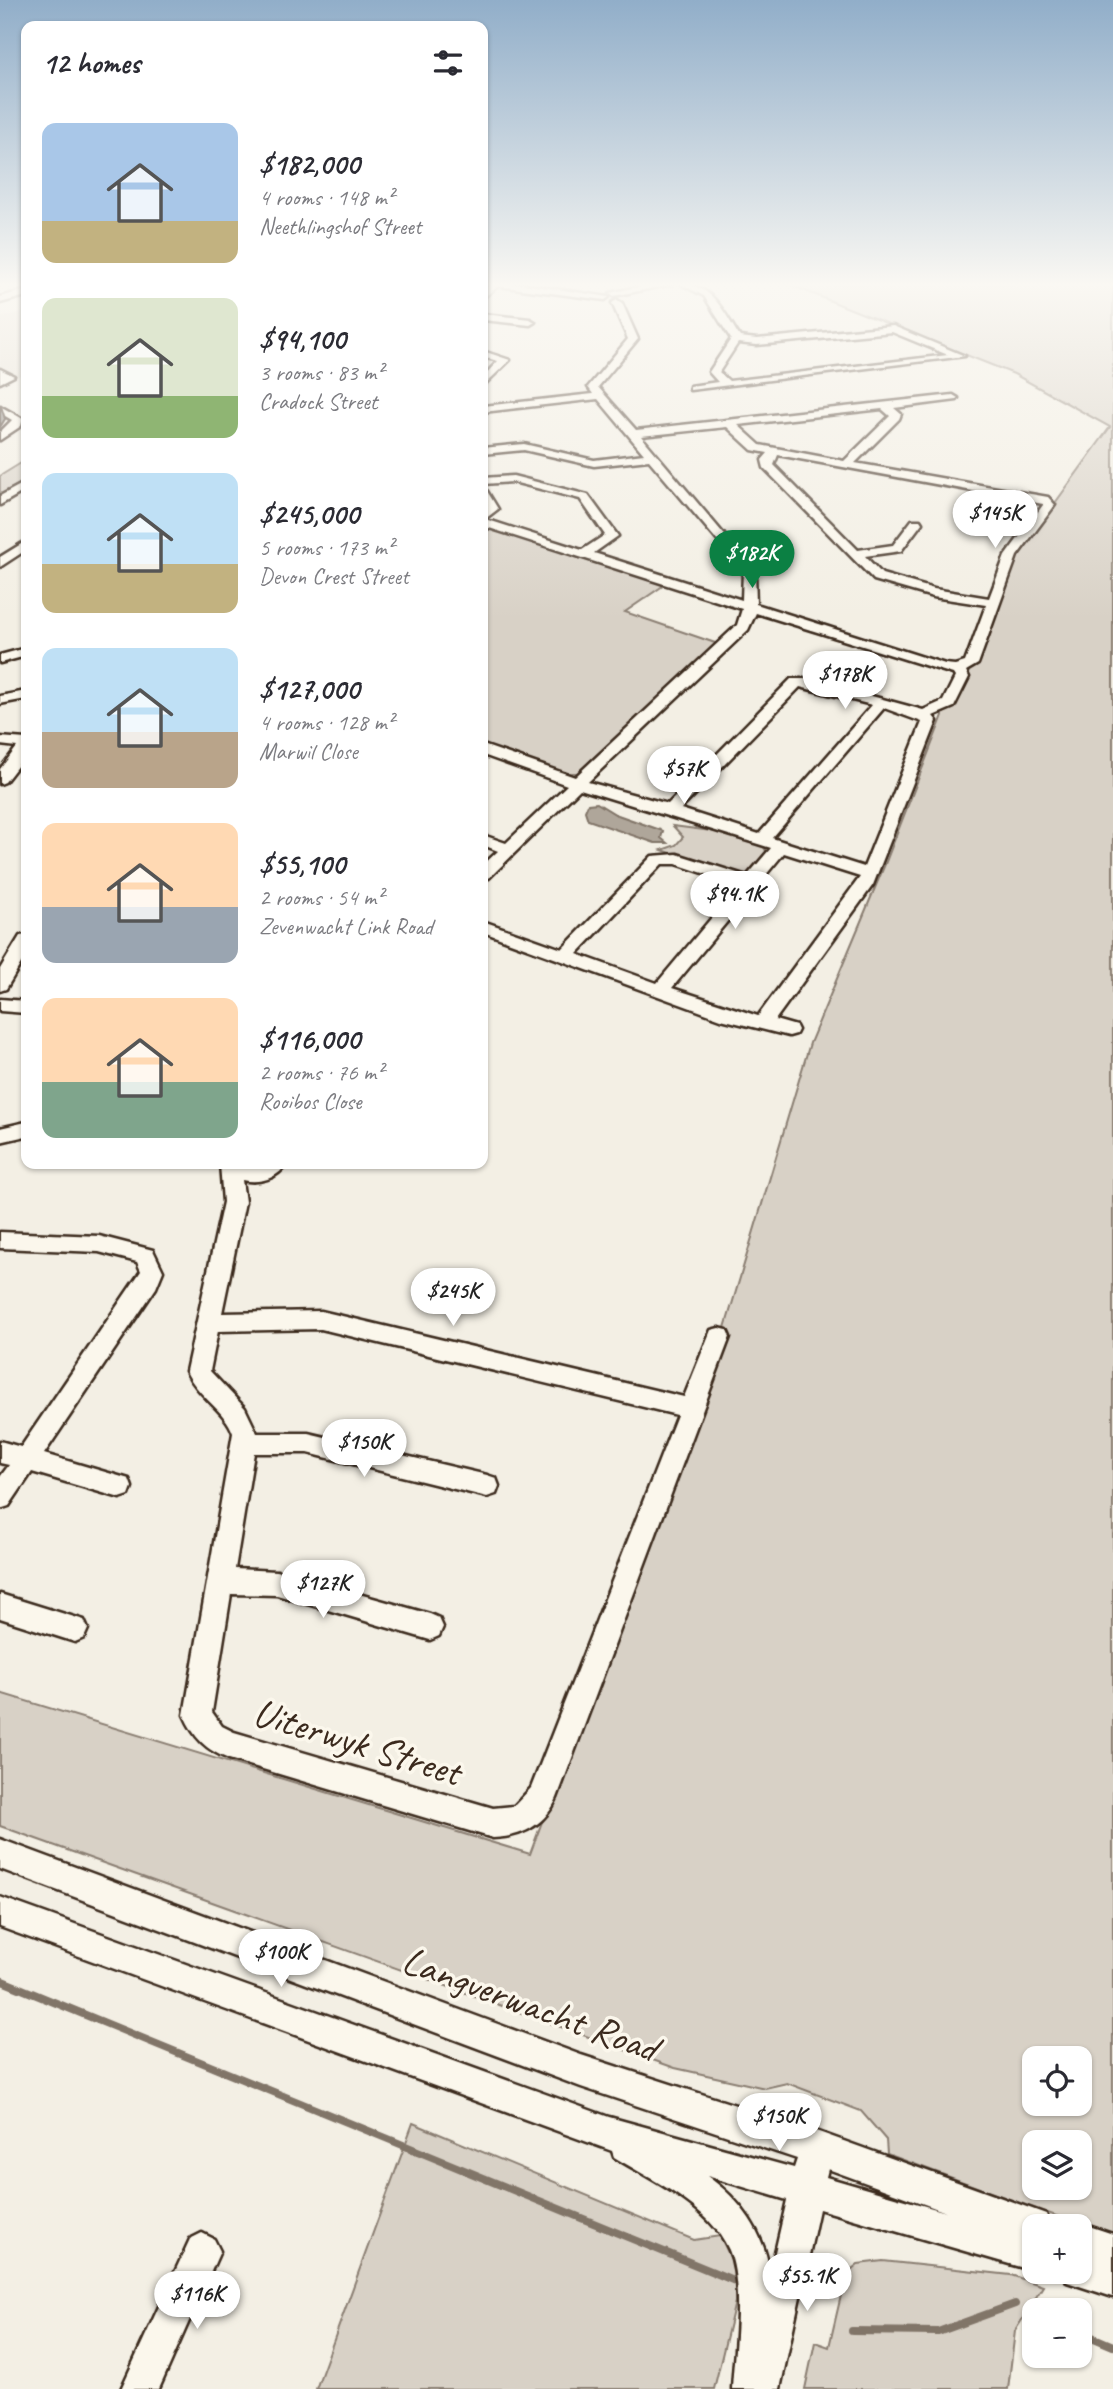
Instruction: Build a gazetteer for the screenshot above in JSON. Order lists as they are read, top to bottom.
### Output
{
  "streets": {
    "street": ["Uiterwyk Street", "Langverwacht Road"]
  },
  "page": {
    "heading": "12 homes",
    "list": [
      {
        "name": "$182,000",
        "note": "4 rooms · 148 m² · Neethlingshof Street"
      },
      {
        "name": "$94,100",
        "note": "3 rooms · 83 m² · Cradock Street"
      },
      {
        "name": "$245,000",
        "note": "5 rooms · 173 m² · Devon Crest Street"
      },
      {
        "name": "$127,000",
        "note": "4 rooms · 128 m² · Marwil Close"
      },
      {
        "name": "$55,100",
        "note": "2 rooms · 54 m² · Zevenwacht Link Road"
      },
      {
        "name": "$116,000",
        "note": "2 rooms · 76 m² · Rooibos Close"
      }
    ],
    "price": [
      "$145K",
      "$182K",
      "$178K",
      "$57K",
      "$94.1K",
      "$245K",
      "$150K",
      "$127K",
      "$100K",
      "$150K",
      "$55.1K",
      "$116K"
    ],
    "map_buttons": ["+", "−"]
  }
}
